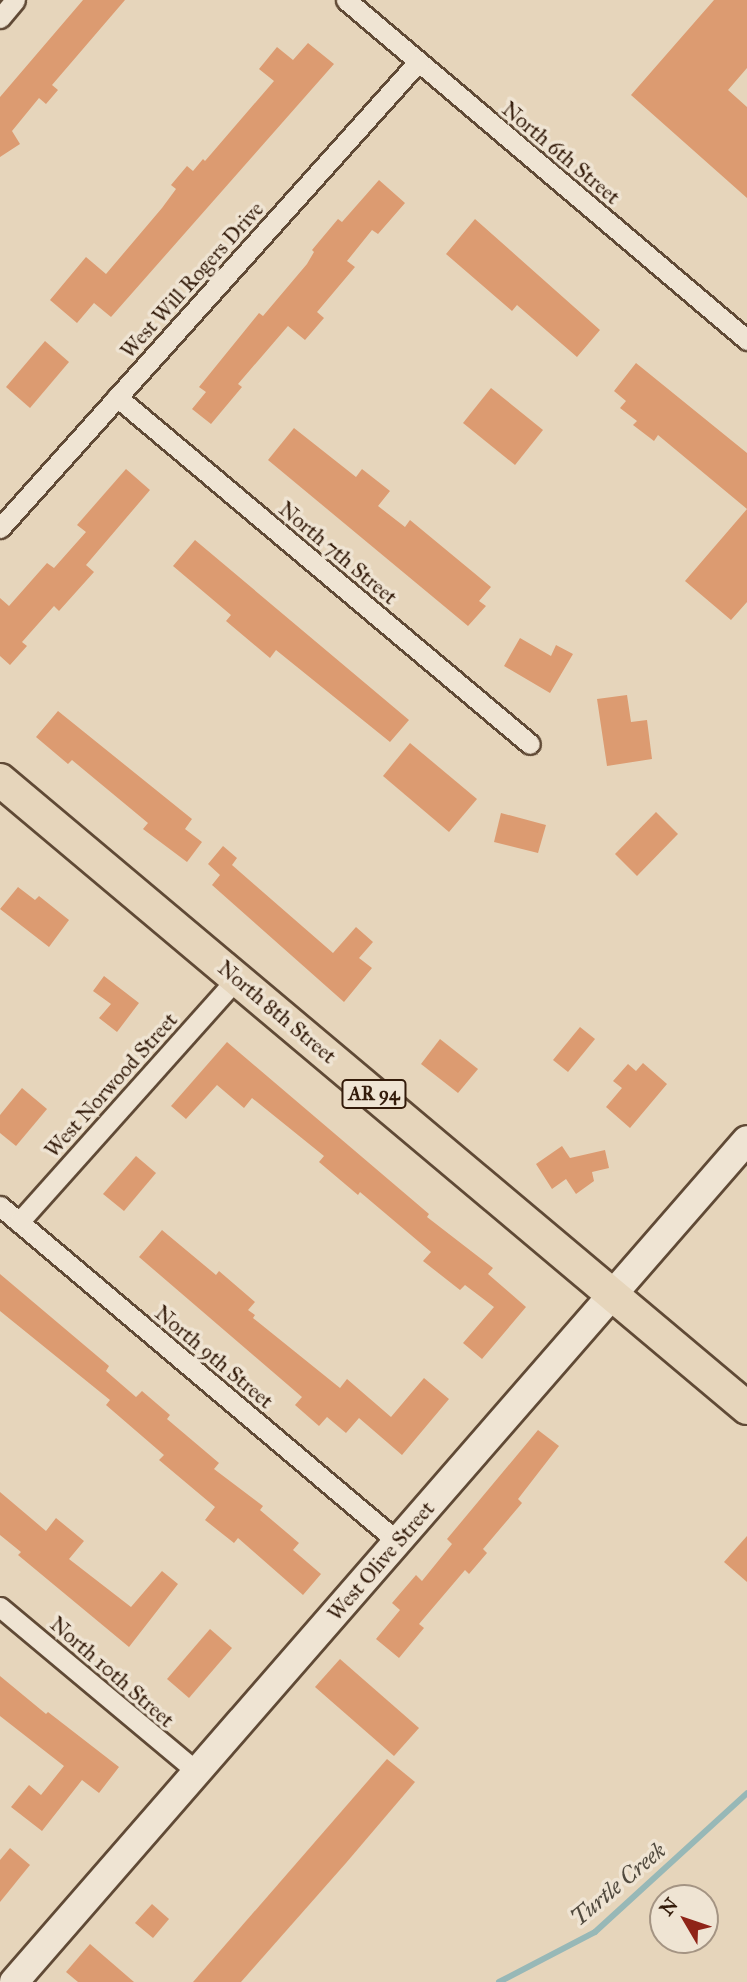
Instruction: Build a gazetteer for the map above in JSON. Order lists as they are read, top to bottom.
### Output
{
  "streets": {
    "main road": ["North 8th Street", "AR 94", "West Olive Street"],
    "street": [
      "North 6th Street",
      "West Will Rogers Drive",
      "North 7th Street",
      "West Norwood Street",
      "North 9th Street",
      "North 10th Street"
    ]
  },
  "crossings": [
    ["North 6th Street", "West Will Rogers Drive"],
    ["West Will Rogers Drive", "North 7th Street"],
    ["North 8th Street", "West Norwood Street"],
    ["North 8th Street", "West Olive Street"],
    ["West Norwood Street", "North 9th Street"],
    ["North 9th Street", "West Olive Street"],
    ["West Olive Street", "North 10th Street"]
  ],
  "water": ["Turtle Creek"],
  "north": "top left"
}
